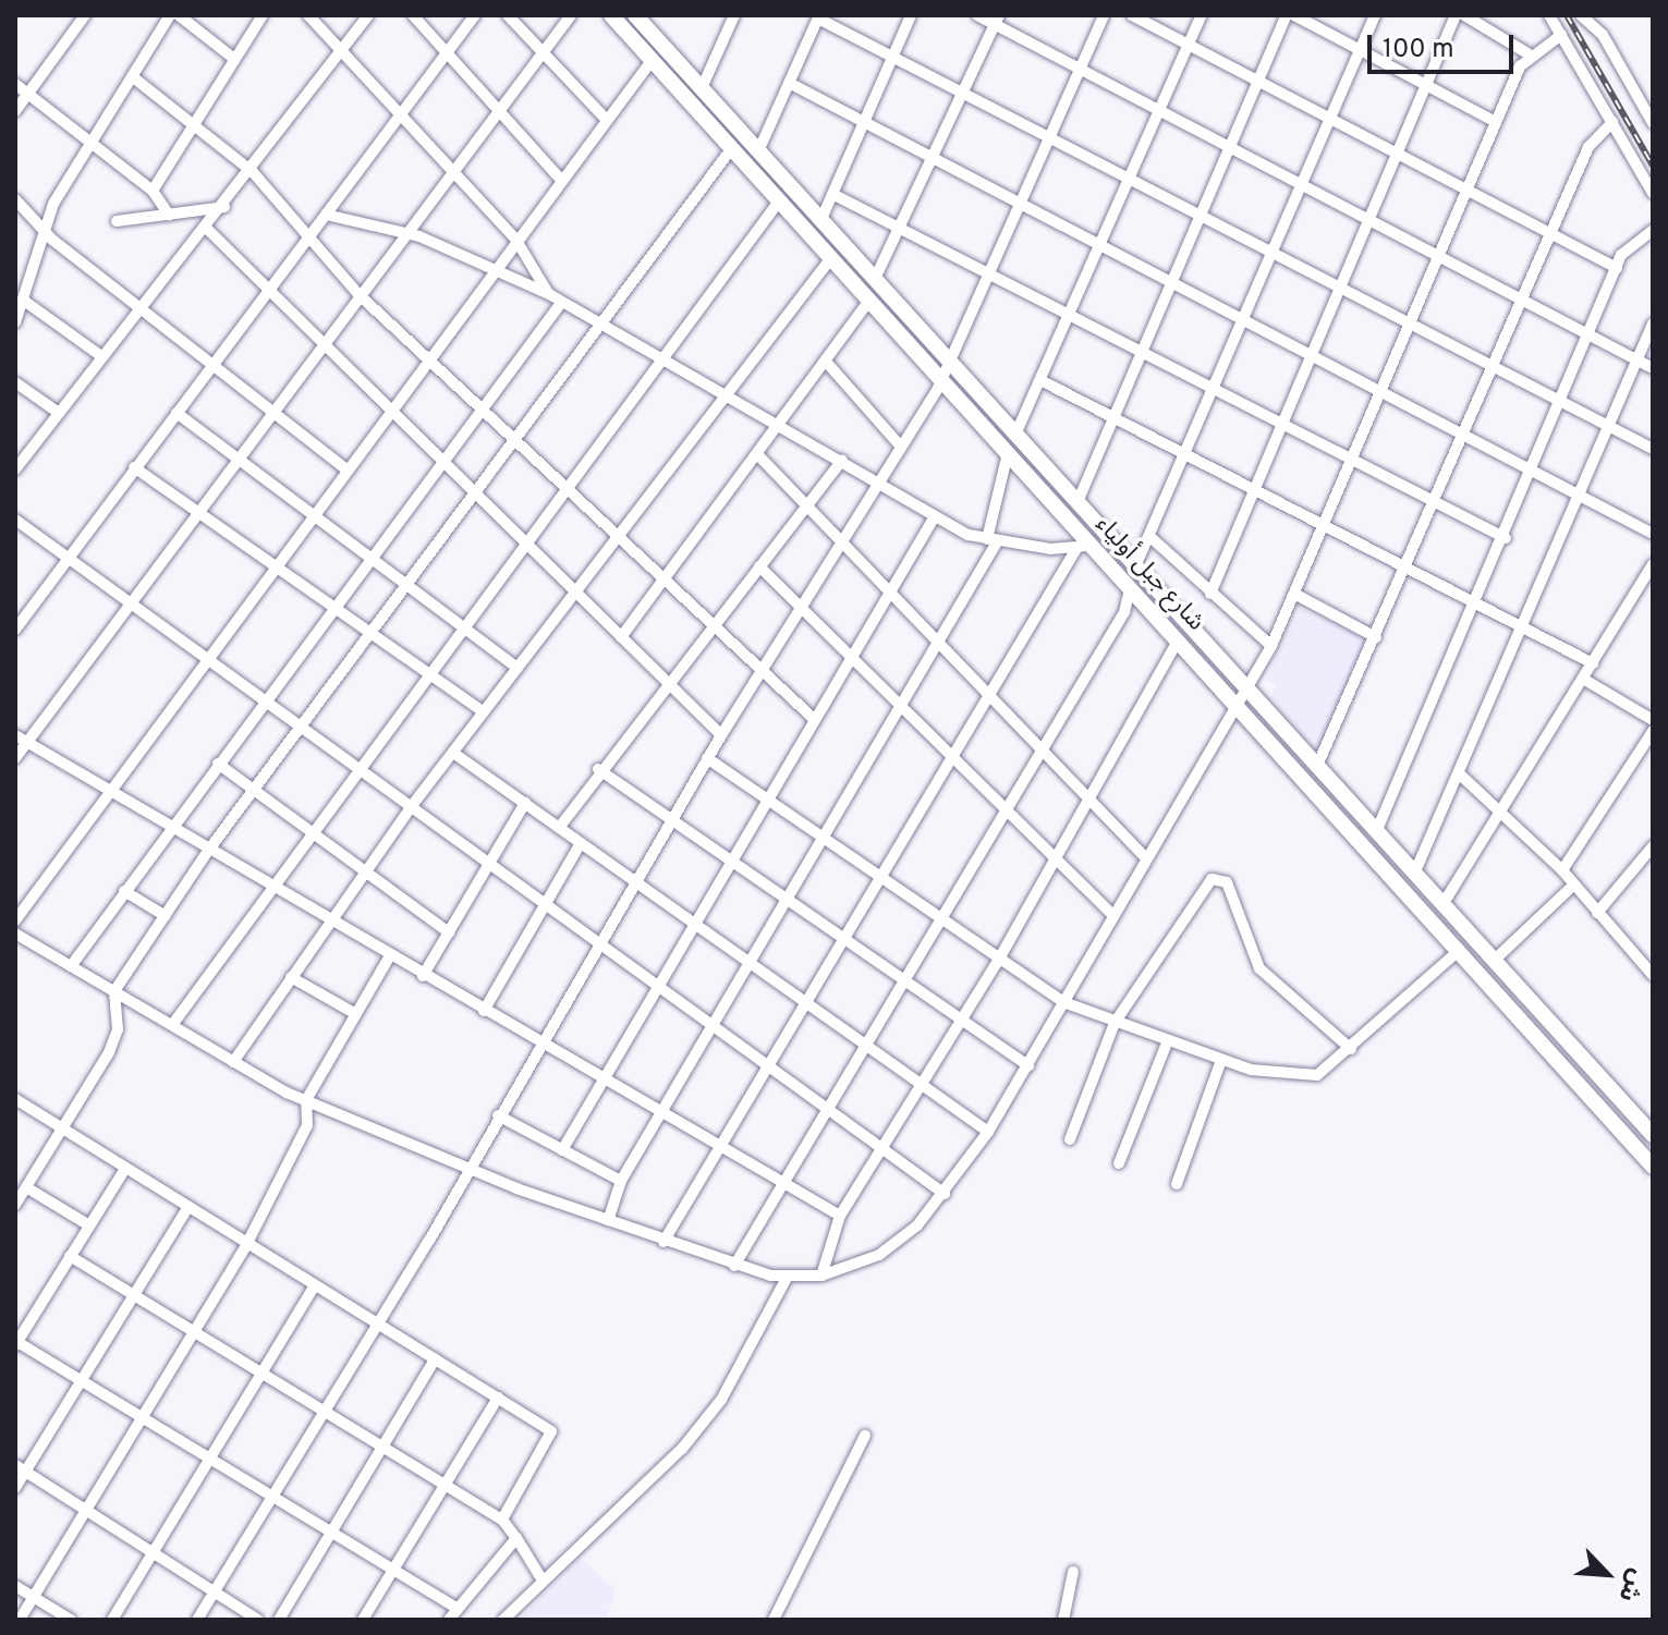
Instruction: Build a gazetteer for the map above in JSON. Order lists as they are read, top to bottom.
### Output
{
  "streets": {
    "main road": ["شارع جبل أولياء"]
  },
  "scale_bar": "100 m",
  "north": "bottom right"
}
